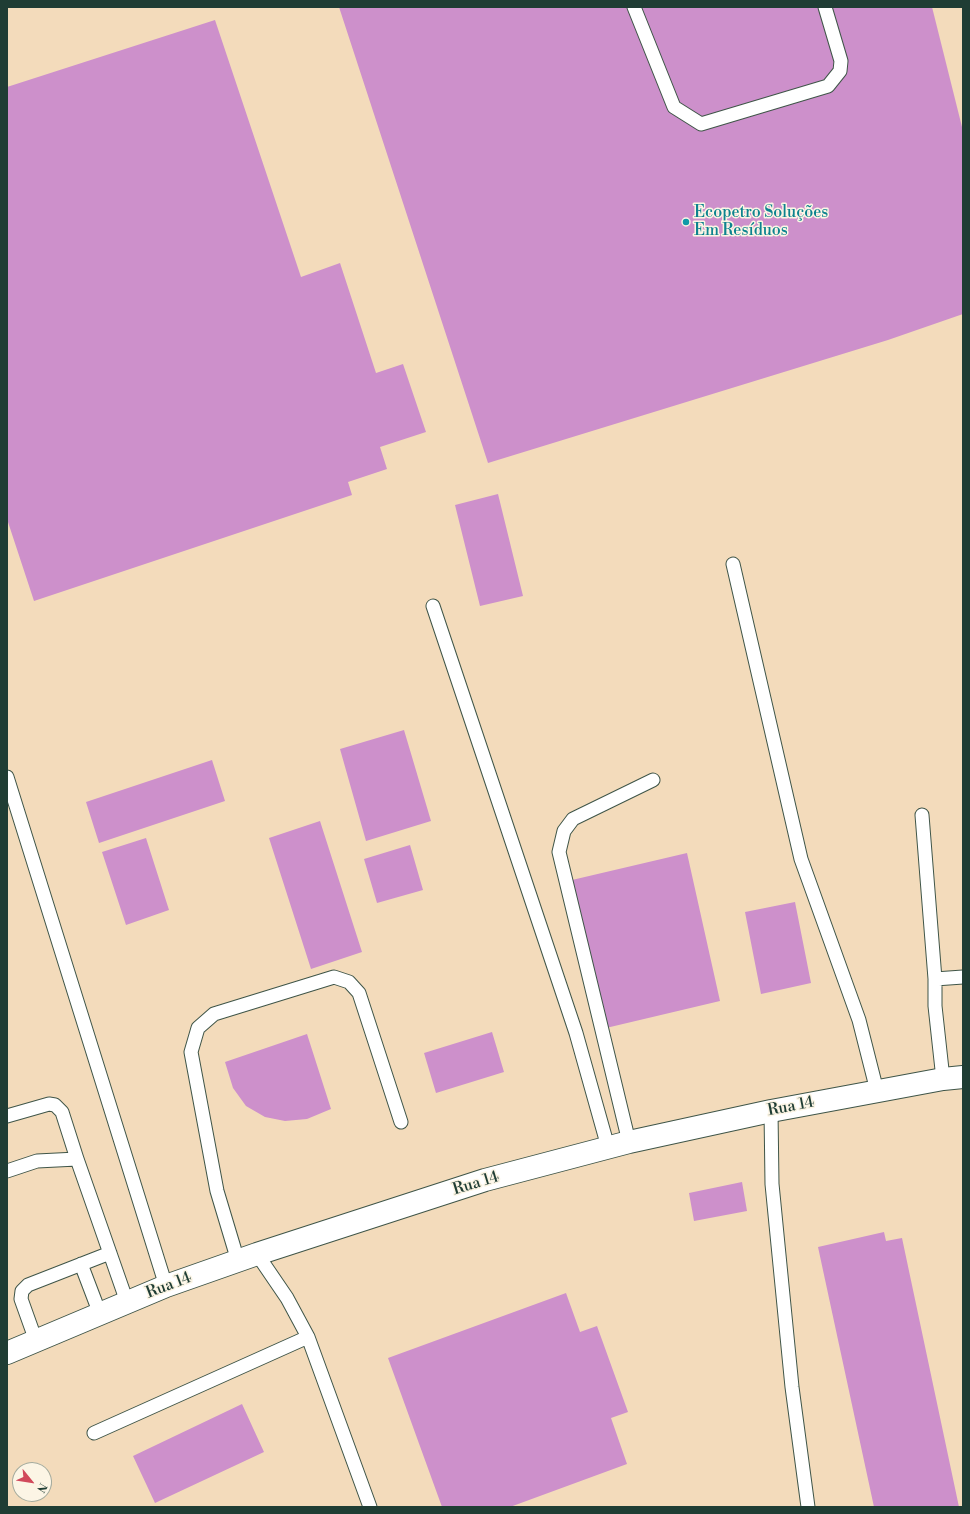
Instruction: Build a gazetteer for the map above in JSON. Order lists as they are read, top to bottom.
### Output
{
  "streets": {
    "street": ["Rua 14"]
  },
  "places": ["Ecopetro Soluções Em Resíduos"],
  "north": "bottom right"
}
